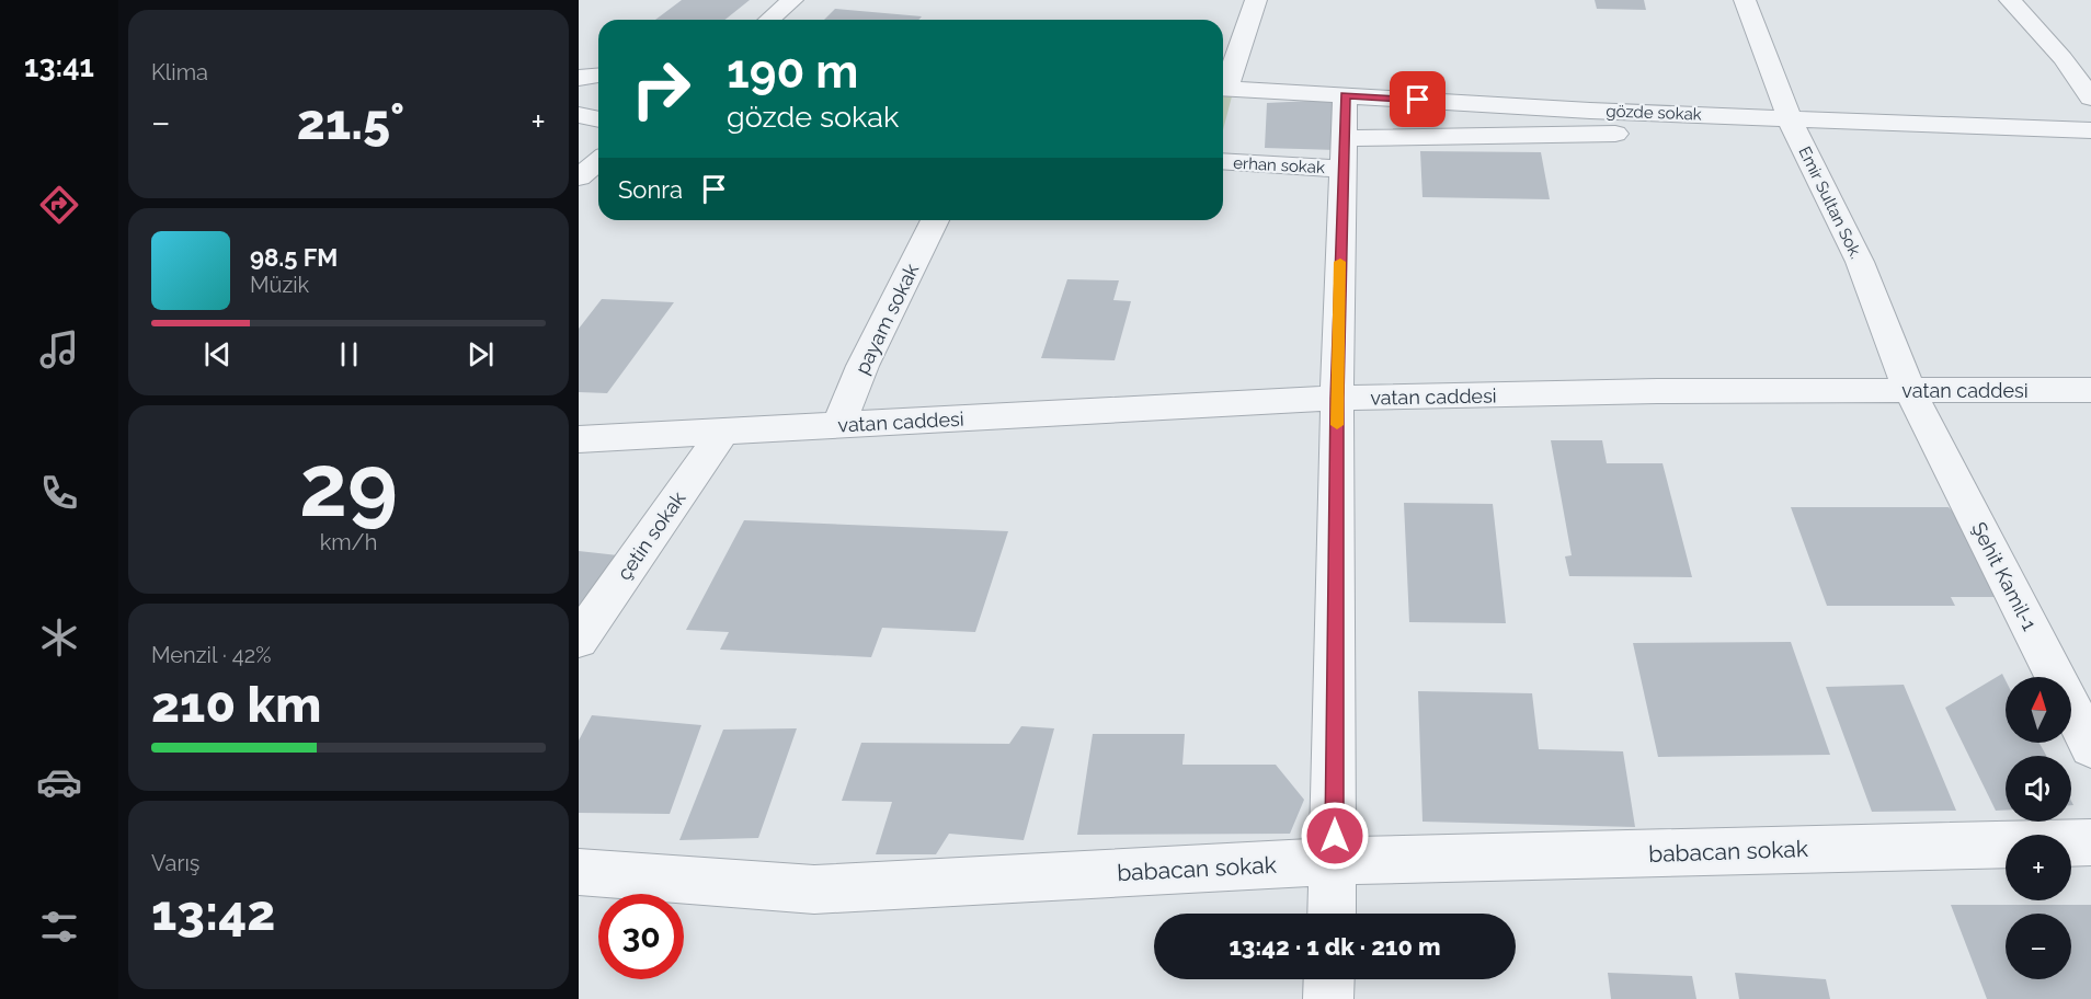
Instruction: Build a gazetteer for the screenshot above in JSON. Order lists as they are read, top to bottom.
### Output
{
  "streets": {
    "street": [
      "gözde sokak",
      "erhan sokak",
      "Emir Sultan Sok.",
      "payam sokak",
      "vatan caddesi",
      "çetin sokak",
      "Şehit Kamil-1",
      "babacan sokak"
    ]
  },
  "crossings": [
    ["gözde sokak", "erhan sokak"],
    ["gözde sokak", "Emir Sultan Sok."],
    ["Emir Sultan Sok.", "vatan caddesi"],
    ["Emir Sultan Sok.", "Şehit Kamil-1"],
    ["payam sokak", "vatan caddesi"],
    ["vatan caddesi", "çetin sokak"],
    ["vatan caddesi", "Şehit Kamil-1"]
  ],
  "north": "top",
  "page": {
    "tabs": "13:41",
    "tile": [
      "Klima",
      ["29", "km/h"],
      ["Menzil · 42%", "210 km"],
      ["Varış", "13:42"]
    ],
    "turn": ["190 m", "gözde sokak"],
    "heat": ["−", "21.5°", "+"],
    "then": "Sonra",
    "song": ["98.5 FM", "Müzik"],
    "map_buttons": ["+", "−"],
    "limit": "30",
    "trip": "13:42 · 1 dk · 210 m"
  }
}
